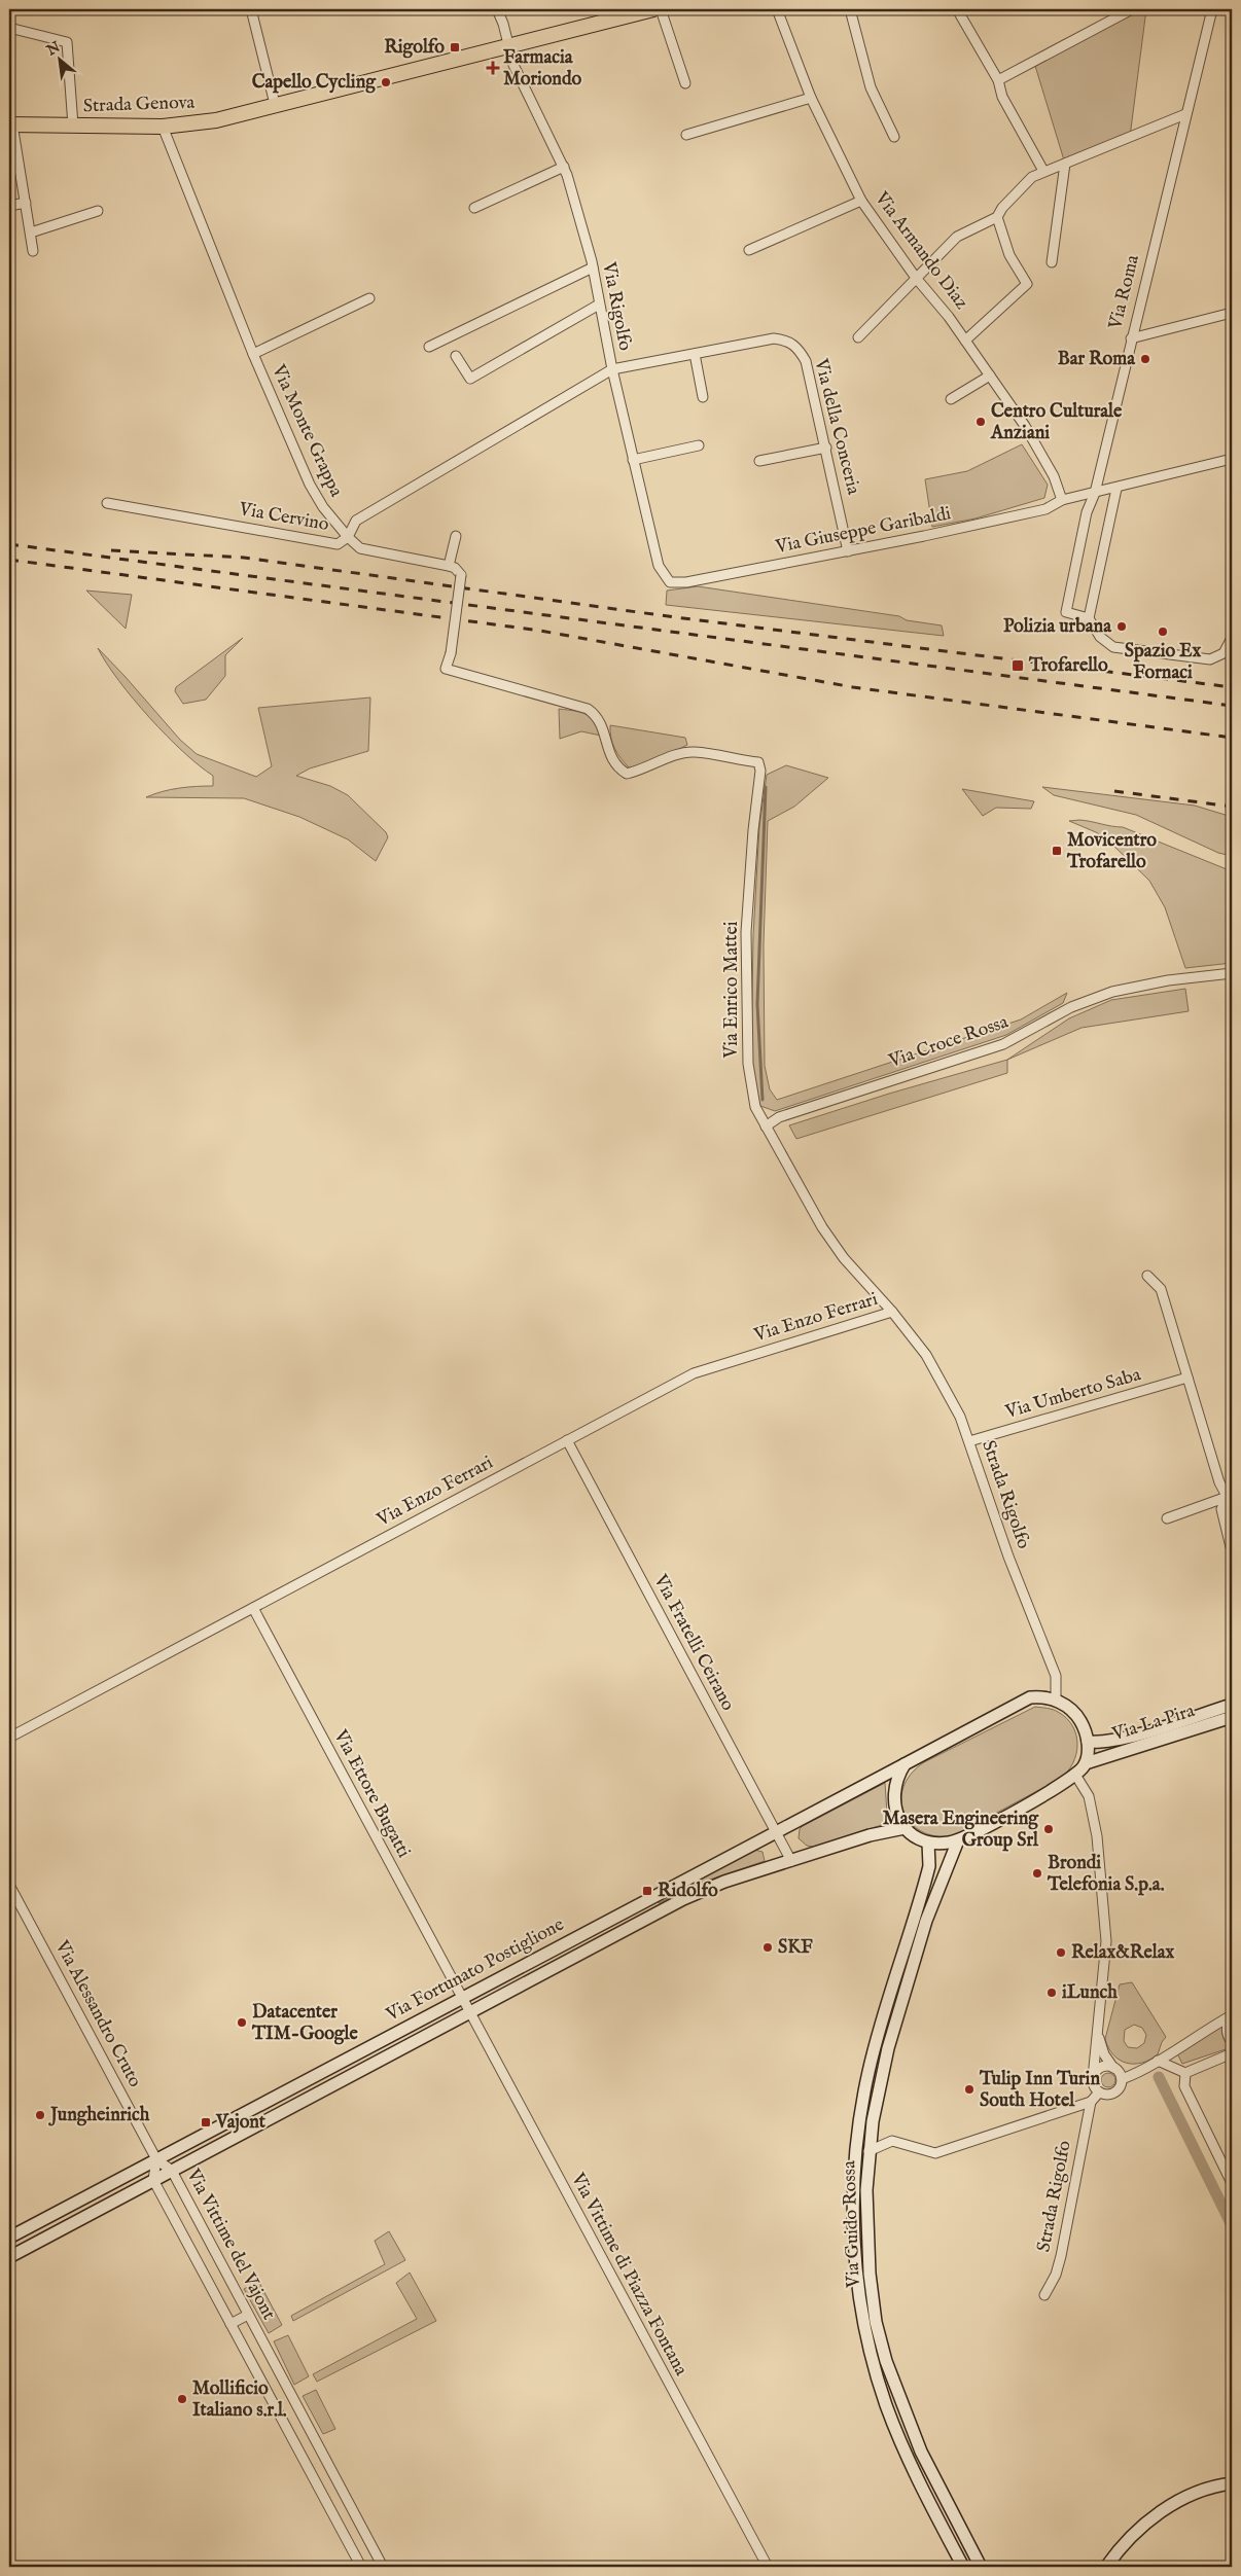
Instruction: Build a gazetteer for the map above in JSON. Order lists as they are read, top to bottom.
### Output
{
  "streets": {
    "main road": ["Strada Genova"],
    "street": [
      "Via Armando Diaz",
      "Via Roma",
      "Via Rigolfo",
      "Via della Conceria",
      "Via Monte Grappa",
      "Via Cervino",
      "Via Giuseppe Garibaldi",
      "Via Enrico Mattei",
      "Via Croce Rossa",
      "Via Enzo Ferrari",
      "Via Umberto Saba",
      "Strada Rigolfo",
      "Via Fratelli Ceirano",
      "Via La Pira",
      "Via Ettore Bugatti",
      "Via Fortunato Postiglione",
      "Via Alessandro Cruto",
      "Via Guido Rossa",
      "Via Vittime del Vajont",
      "Via Vittime di Piazza Fontana"
    ]
  },
  "crossings": [
    ["Strada Genova", "Via Rigolfo"],
    ["Strada Genova", "Via Monte Grappa"],
    ["Via Armando Diaz", "Via Giuseppe Garibaldi"],
    ["Via Roma", "Via Giuseppe Garibaldi"],
    ["Via Rigolfo", "Via della Conceria"],
    ["Via Rigolfo", "Via Giuseppe Garibaldi"],
    ["Via della Conceria", "Via Giuseppe Garibaldi"],
    ["Via Monte Grappa", "Via Cervino"],
    ["Via Cervino", "Via Enrico Mattei"],
    ["Via Enrico Mattei", "Via Croce Rossa"],
    ["Via Enrico Mattei", "Via Enzo Ferrari"],
    ["Via Enrico Mattei", "Strada Rigolfo"],
    ["Via Enzo Ferrari", "Strada Rigolfo"],
    ["Via Enzo Ferrari", "Via Fratelli Ceirano"],
    ["Via Enzo Ferrari", "Via Ettore Bugatti"],
    ["Via Umberto Saba", "Strada Rigolfo"],
    ["Strada Rigolfo", "Via Fortunato Postiglione"],
    ["Via Fratelli Ceirano", "Via Fortunato Postiglione"],
    ["Via Ettore Bugatti", "Via Fortunato Postiglione"],
    ["Via Ettore Bugatti", "Via Vittime di Piazza Fontana"],
    ["Via Fortunato Postiglione", "Via Alessandro Cruto"],
    ["Via Fortunato Postiglione", "Via Vittime del Vajont"],
    ["Via Fortunato Postiglione", "Via Vittime di Piazza Fontana"],
    ["Via Alessandro Cruto", "Via Vittime del Vajont"]
  ],
  "places": {
    "transit": [
      "Rigolfo",
      "Trofarello",
      "Movicentro Trofarello",
      "Ridolfo",
      "Vajont"
    ],
    "health": ["Farmacia Moriondo"],
    "other": [
      "Capello Cycling",
      "Bar Roma",
      "Centro Culturale Anziani",
      "Polizia urbana",
      "Spazio Ex Fornaci",
      "Masera Engineering Group Srl",
      "Brondi Telefonia S.p.a.",
      "SKF",
      "Relax&Relax",
      "iLunch",
      "Datacenter TIM-Google",
      "Tulip Inn Turin South Hotel",
      "Jungheinrich",
      "Mollificio Italiano s.r.l."
    ]
  },
  "north": "top left"
}
